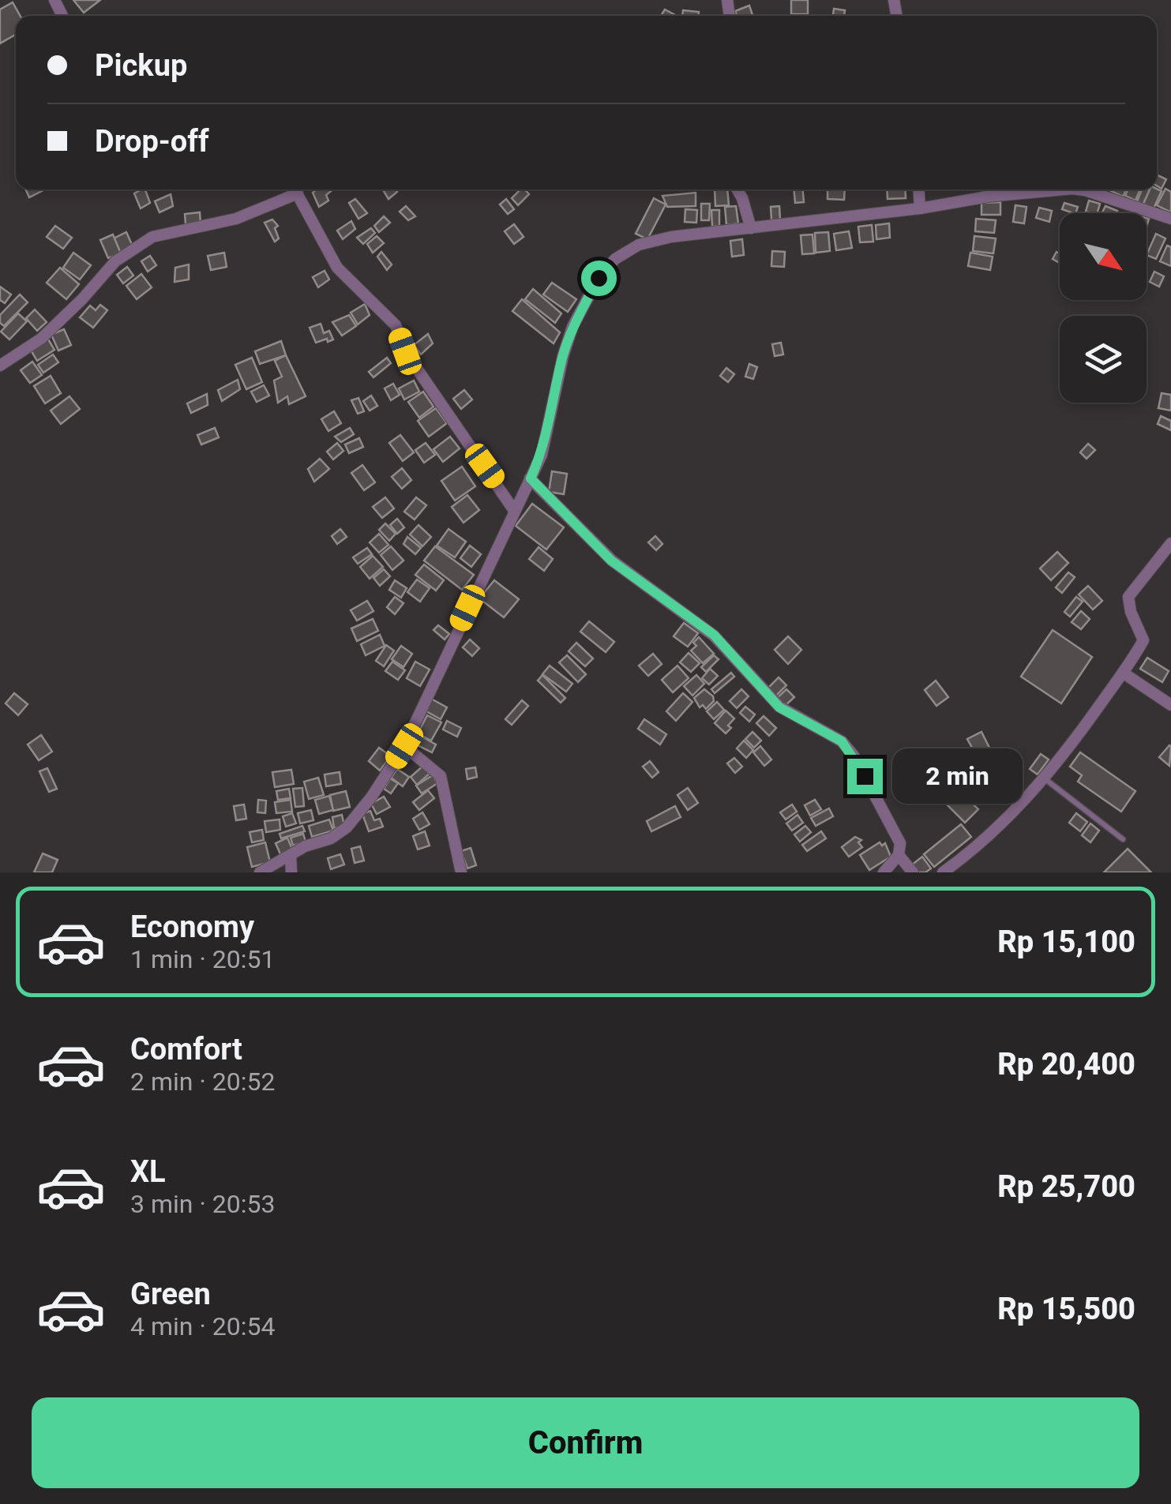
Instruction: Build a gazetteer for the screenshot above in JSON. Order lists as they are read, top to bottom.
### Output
{
  "north": "bottom right",
  "page": {
    "banner": ["Pickup", "Drop-off"],
    "bubble": "2 min",
    "list": [
      {
        "name": "Economy",
        "note": "1 min · 20:51",
        "value": "Rp 15,100"
      },
      {
        "name": "Comfort",
        "note": "2 min · 20:52",
        "value": "Rp 20,400"
      },
      {
        "name": "XL",
        "note": "3 min · 20:53",
        "value": "Rp 25,700"
      },
      {
        "name": "Green",
        "note": "4 min · 20:54",
        "value": "Rp 15,500"
      }
    ],
    "buttons": "Confirm"
  }
}
